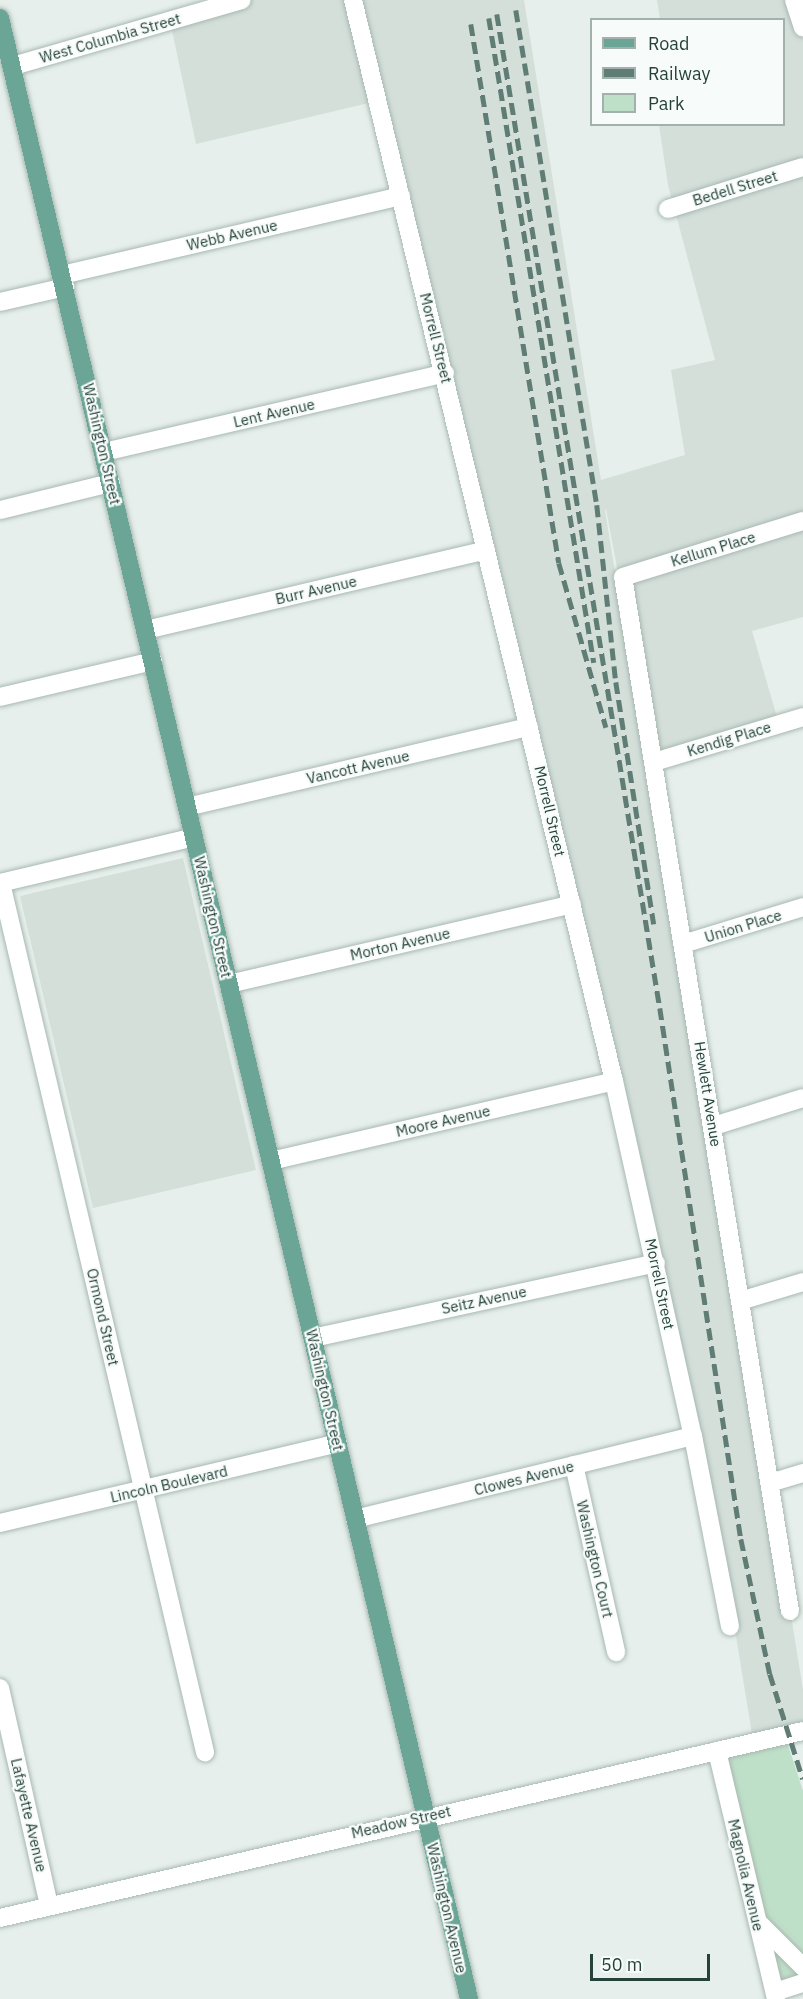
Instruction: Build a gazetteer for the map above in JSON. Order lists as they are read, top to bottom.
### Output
{
  "streets": {
    "main road": ["Washington Street", "Washington Avenue"],
    "street": [
      "West Columbia Street",
      "Bedell Street",
      "Webb Avenue",
      "Morrell Street",
      "Lent Avenue",
      "Kellum Place",
      "Burr Avenue",
      "Kendig Place",
      "Vancott Avenue",
      "Union Place",
      "Morton Avenue",
      "Hewlett Avenue",
      "Moore Avenue",
      "Seitz Avenue",
      "Ormond Street",
      "Clowes Avenue",
      "Lincoln Boulevard",
      "Washington Court",
      "Lafayette Avenue",
      "Meadow Street",
      "Magnolia Avenue"
    ]
  },
  "crossings": [
    ["West Columbia Street", "Washington Street"],
    ["Webb Avenue", "Morrell Street"],
    ["Webb Avenue", "Washington Street"],
    ["Morrell Street", "Lent Avenue"],
    ["Morrell Street", "Burr Avenue"],
    ["Morrell Street", "Vancott Avenue"],
    ["Morrell Street", "Morton Avenue"],
    ["Morrell Street", "Moore Avenue"],
    ["Morrell Street", "Seitz Avenue"],
    ["Morrell Street", "Clowes Avenue"],
    ["Lent Avenue", "Washington Street"],
    ["Washington Street", "Burr Avenue"],
    ["Washington Street", "Vancott Avenue"],
    ["Washington Street", "Morton Avenue"],
    ["Washington Street", "Moore Avenue"],
    ["Washington Street", "Seitz Avenue"],
    ["Washington Street", "Clowes Avenue"],
    ["Washington Street", "Lincoln Boulevard"],
    ["Washington Street", "Meadow Street"],
    ["Washington Street", "Washington Avenue"],
    ["Kellum Place", "Hewlett Avenue"],
    ["Kendig Place", "Hewlett Avenue"],
    ["Union Place", "Hewlett Avenue"],
    ["Ormond Street", "Lincoln Boulevard"],
    ["Clowes Avenue", "Washington Court"],
    ["Lafayette Avenue", "Meadow Street"],
    ["Meadow Street", "Magnolia Avenue"],
    ["Meadow Street", "Washington Avenue"]
  ],
  "legend": ["Road", "Railway", "Park"],
  "scale_bar": "50 m"
}
